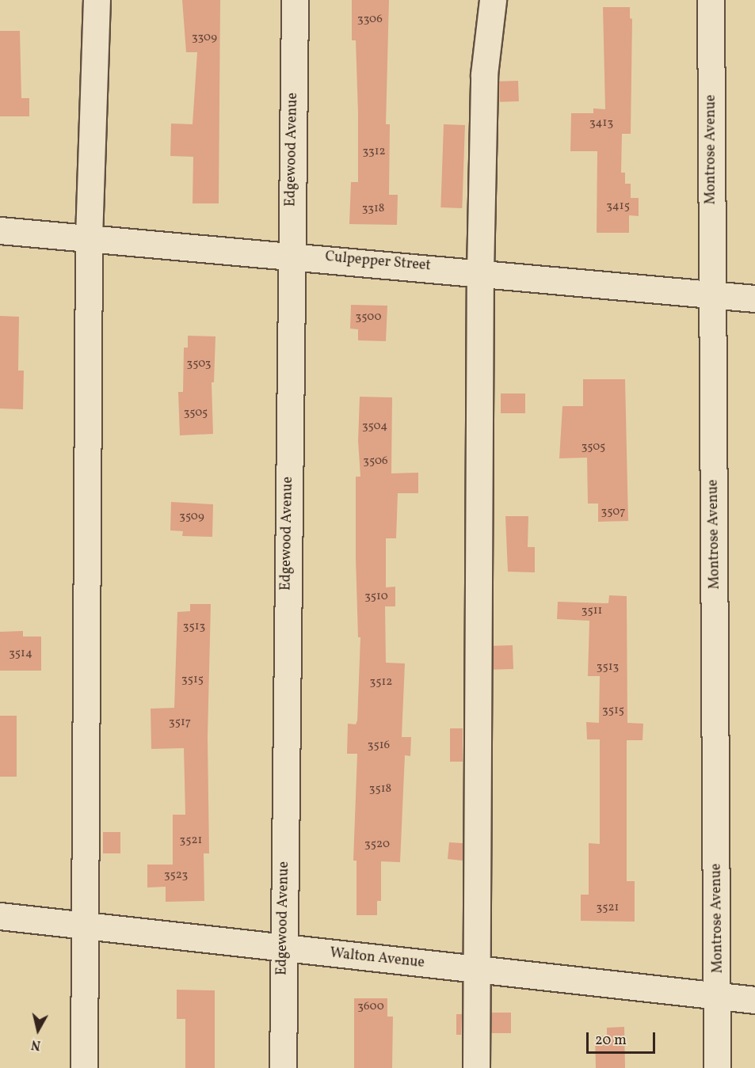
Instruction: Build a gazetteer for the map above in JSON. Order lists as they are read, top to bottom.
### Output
{
  "streets": {
    "street": [
      "Edgewood Avenue",
      "Montrose Avenue",
      "Culpepper Street",
      "Walton Avenue"
    ]
  },
  "crossings": [
    ["Edgewood Avenue", "Culpepper Street"],
    ["Edgewood Avenue", "Walton Avenue"],
    ["Montrose Avenue", "Culpepper Street"],
    ["Montrose Avenue", "Walton Avenue"]
  ],
  "house_numbers": [
    "3306",
    "3309",
    "3413",
    "3312",
    "3415",
    "3318",
    "3500",
    "3503",
    "3505",
    "3504",
    "3505",
    "3506",
    "3507",
    "3509",
    "3510",
    "3511",
    "3513",
    "3514",
    "3513",
    "3515",
    "3512",
    "3515",
    "3517",
    "3516",
    "3518",
    "3521",
    "3520",
    "3523",
    "3521",
    "3600"
  ],
  "scale_bar": "20 m",
  "north": "bottom"
}
